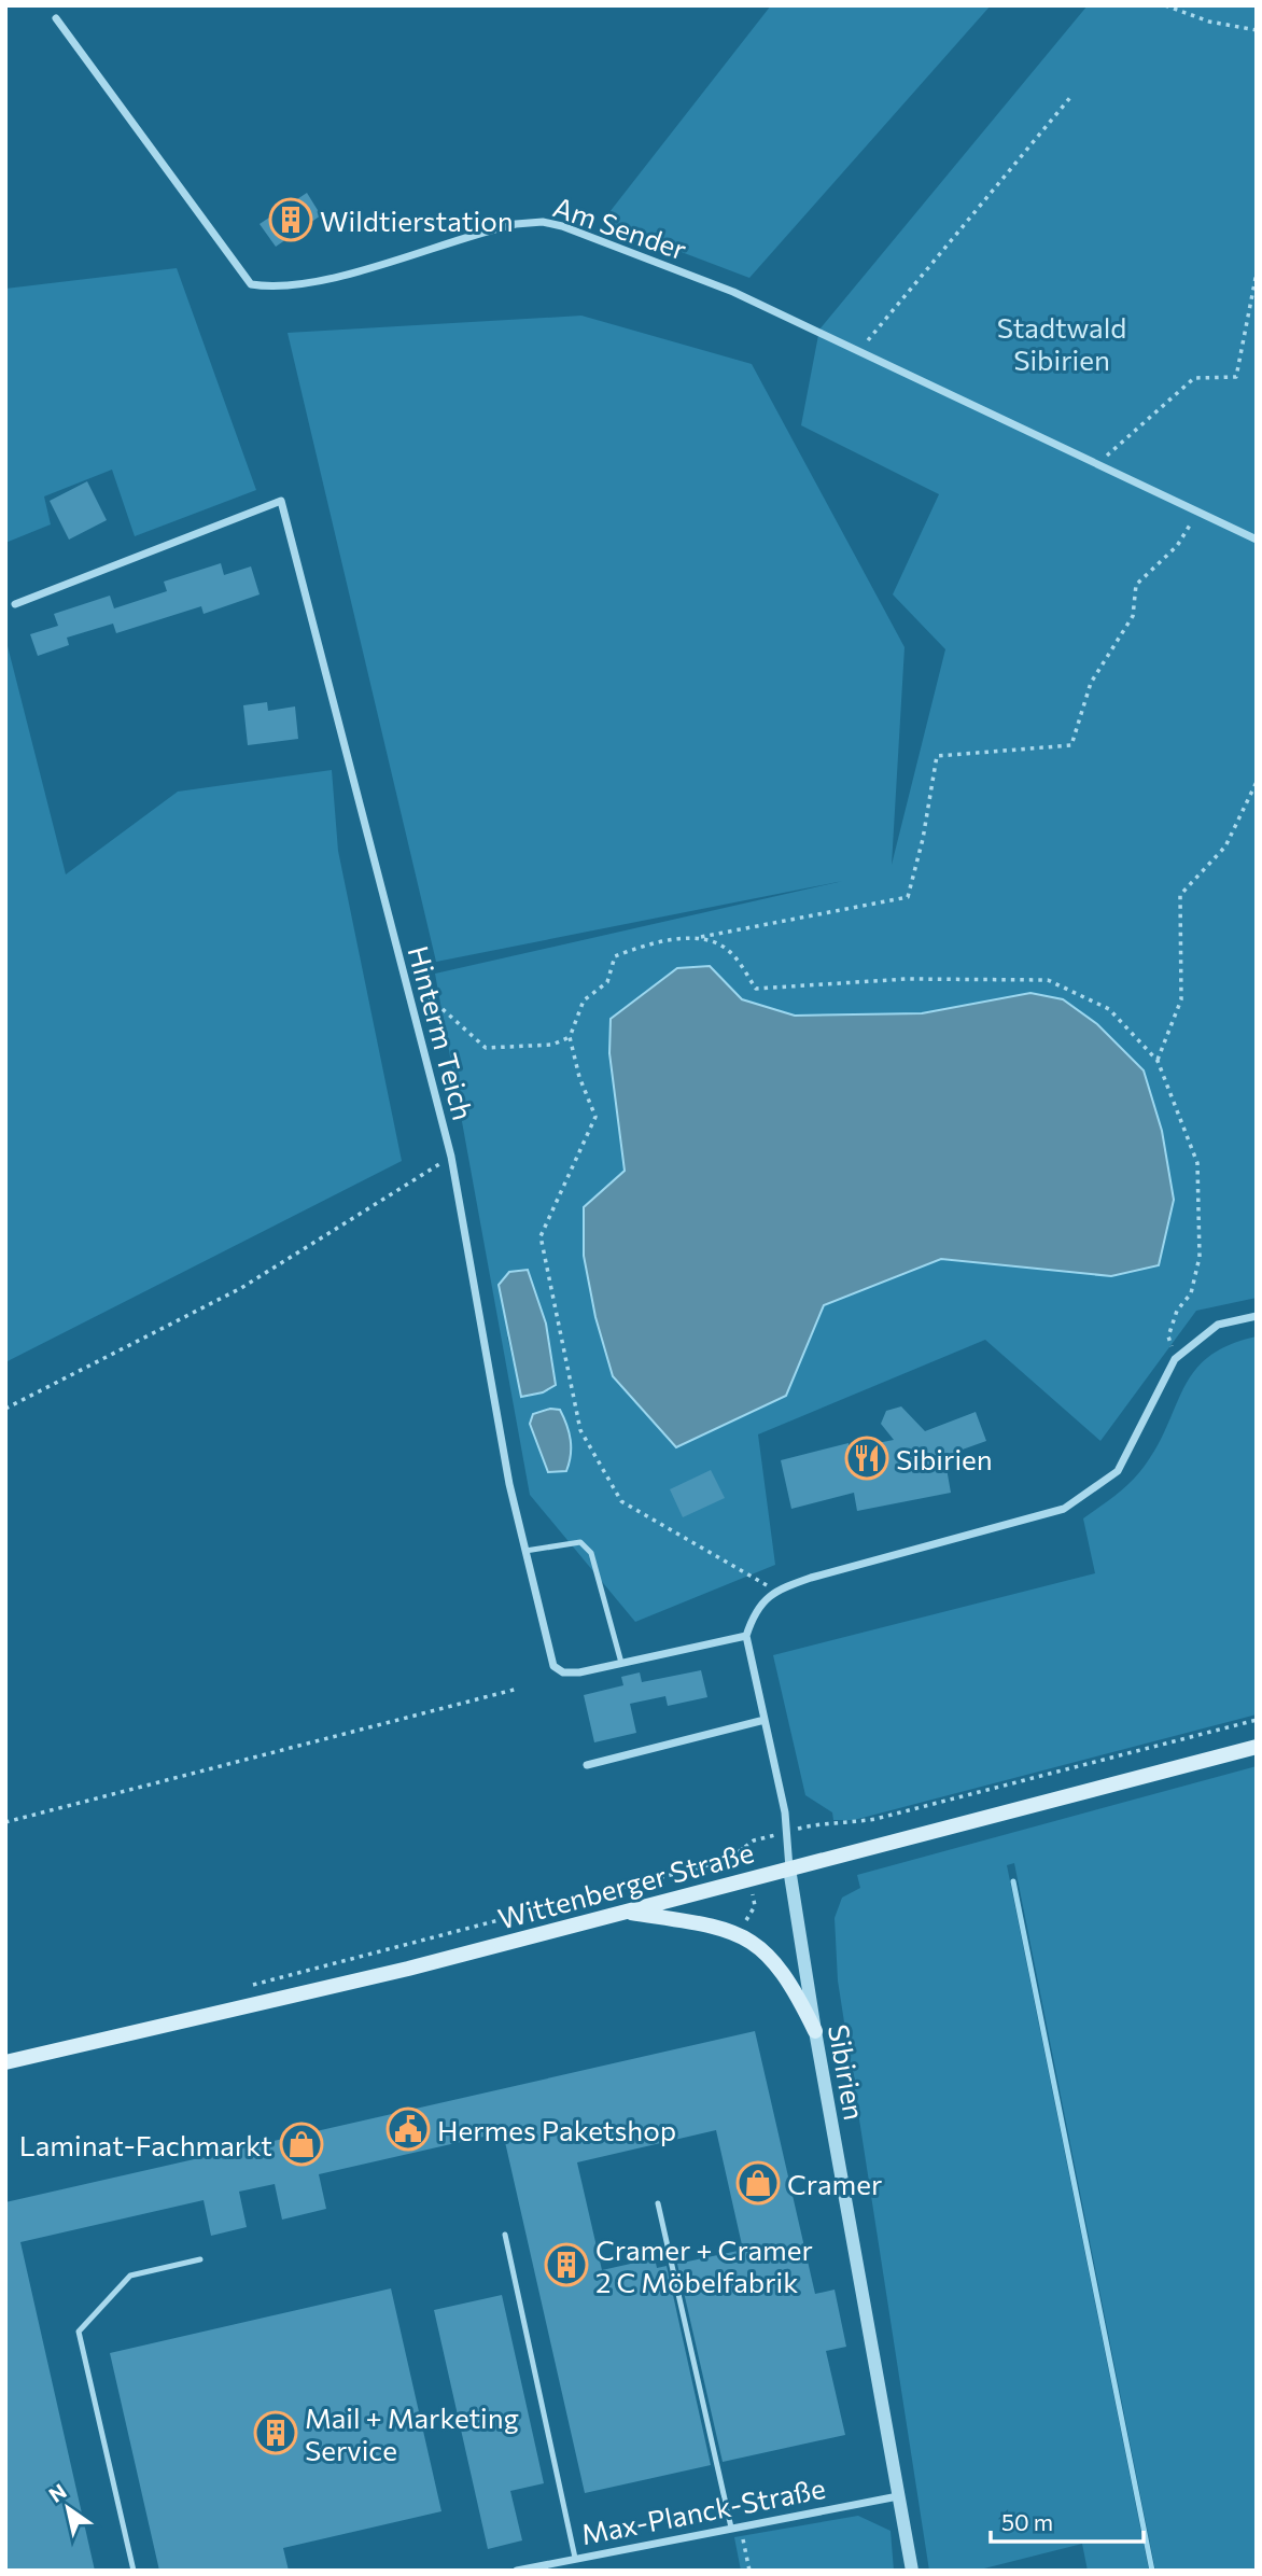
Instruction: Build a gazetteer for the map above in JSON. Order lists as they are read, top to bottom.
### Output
{
  "streets": {
    "main road": ["Wittenberger Straße"],
    "street": [
      "Am Sender",
      "Hinterm Teich",
      "Sibirien",
      "Max-Planck-Straße"
    ]
  },
  "crossings": [
    ["Hinterm Teich", "Sibirien"],
    ["Wittenberger Straße", "Sibirien"],
    ["Sibirien", "Max-Planck-Straße"]
  ],
  "parks": ["Stadtwald Sibirien"],
  "places": {
    "building": ["Wildtierstation", "Cramer + Cramer 2 C Möbelfabrik", "Mail + Marketing Service"],
    "restaurant": ["Sibirien"],
    "public building": ["Hermes Paketshop"],
    "shop": ["Laminat-Fachmarkt", "Cramer"]
  },
  "scale_bar": "50 m",
  "north": "top left"
}
